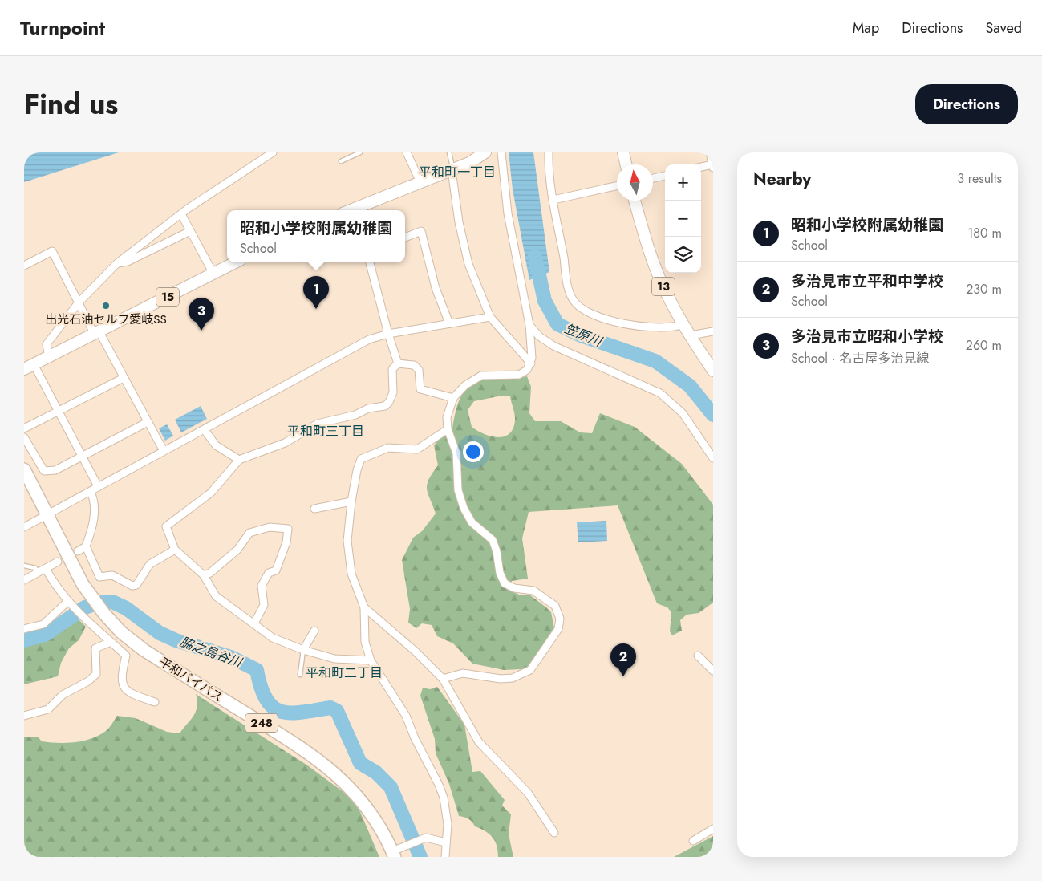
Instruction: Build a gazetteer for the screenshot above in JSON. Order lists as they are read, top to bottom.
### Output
{
  "streets": {
    "highway": ["平和バイパス", "248"],
    "main road": ["13", "15"]
  },
  "districts": ["平和町一丁目", "平和町三丁目", "平和町二丁目"],
  "water": ["笠原川", "脇之島谷川"],
  "places": ["出光石油セルフ愛岐SS"],
  "north": "top",
  "page": {
    "header": "Turnpoint",
    "nav": ["Map", "Directions", "Saved"],
    "title": "Find us",
    "buttons": "Directions",
    "heading": ["Nearby", "3 results"],
    "map_buttons": ["+", "−"],
    "list": [
      {
        "mark": "1",
        "name": "昭和小学校附属幼稚園",
        "note": "School",
        "value": "180 m"
      },
      {
        "mark": "2",
        "name": "多治見市立平和中学校",
        "note": "School",
        "value": "230 m"
      },
      {
        "mark": "3",
        "name": "多治見市立昭和小学校",
        "note": "School · 名古屋多治見線",
        "value": "260 m"
      }
    ],
    "popup": ["昭和小学校附属幼稚園", "School"],
    "pins": ["1", "3", "2"]
  }
}
